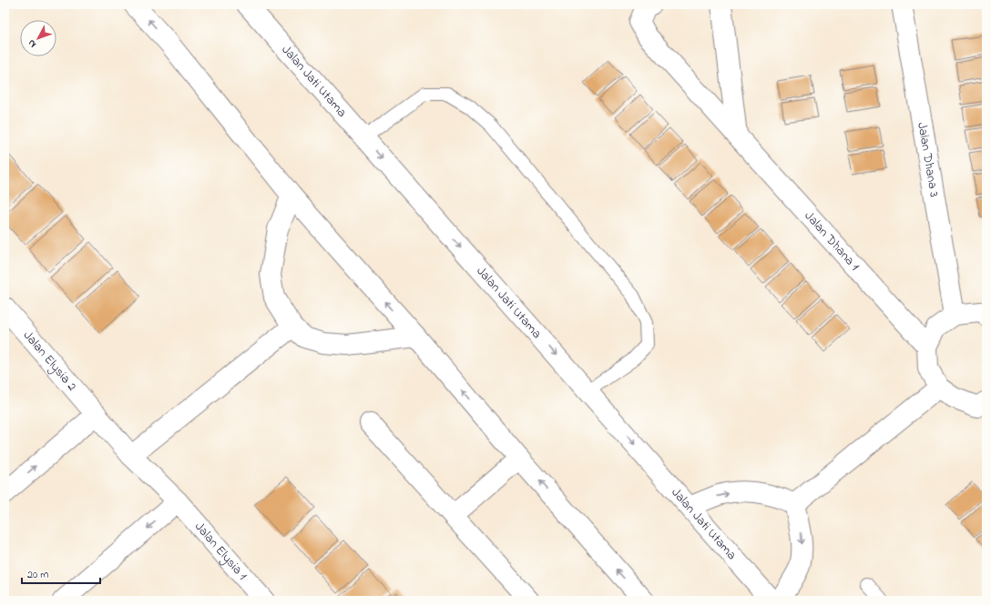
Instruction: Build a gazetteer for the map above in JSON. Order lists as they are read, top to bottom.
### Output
{
  "streets": {
    "street": [
      "Jalan Jati Utama",
      "Jalan Dhana 3",
      "Jalan Dhana 1",
      "Jalan Elysia 2",
      "Jalan Elysia 1"
    ]
  },
  "crossings": [
    ["Jalan Elysia 2", "Jalan Elysia 1"]
  ],
  "scale_bar": "20 m",
  "north": "bottom left"
}
